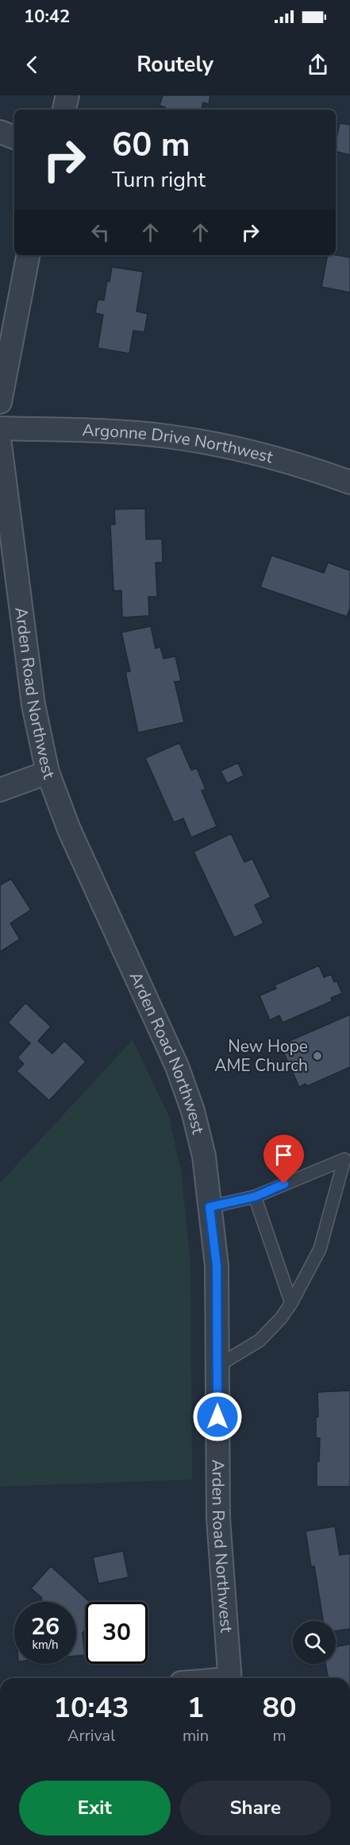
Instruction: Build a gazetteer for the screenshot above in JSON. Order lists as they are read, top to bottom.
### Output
{
  "streets": {
    "street": ["Argonne Drive Northwest", "Arden Road Northwest"]
  },
  "places": ["New Hope AME Church"],
  "page": {
    "status": "10:42",
    "header": "Routely",
    "turn": ["60 m", "Turn right"],
    "speed": "26 km/h",
    "limit": "30",
    "eta": [
      "10:43",
      "Arrival",
      "1",
      "min",
      "80",
      "m"
    ],
    "buttons": ["Exit", "Share"]
  }
}
